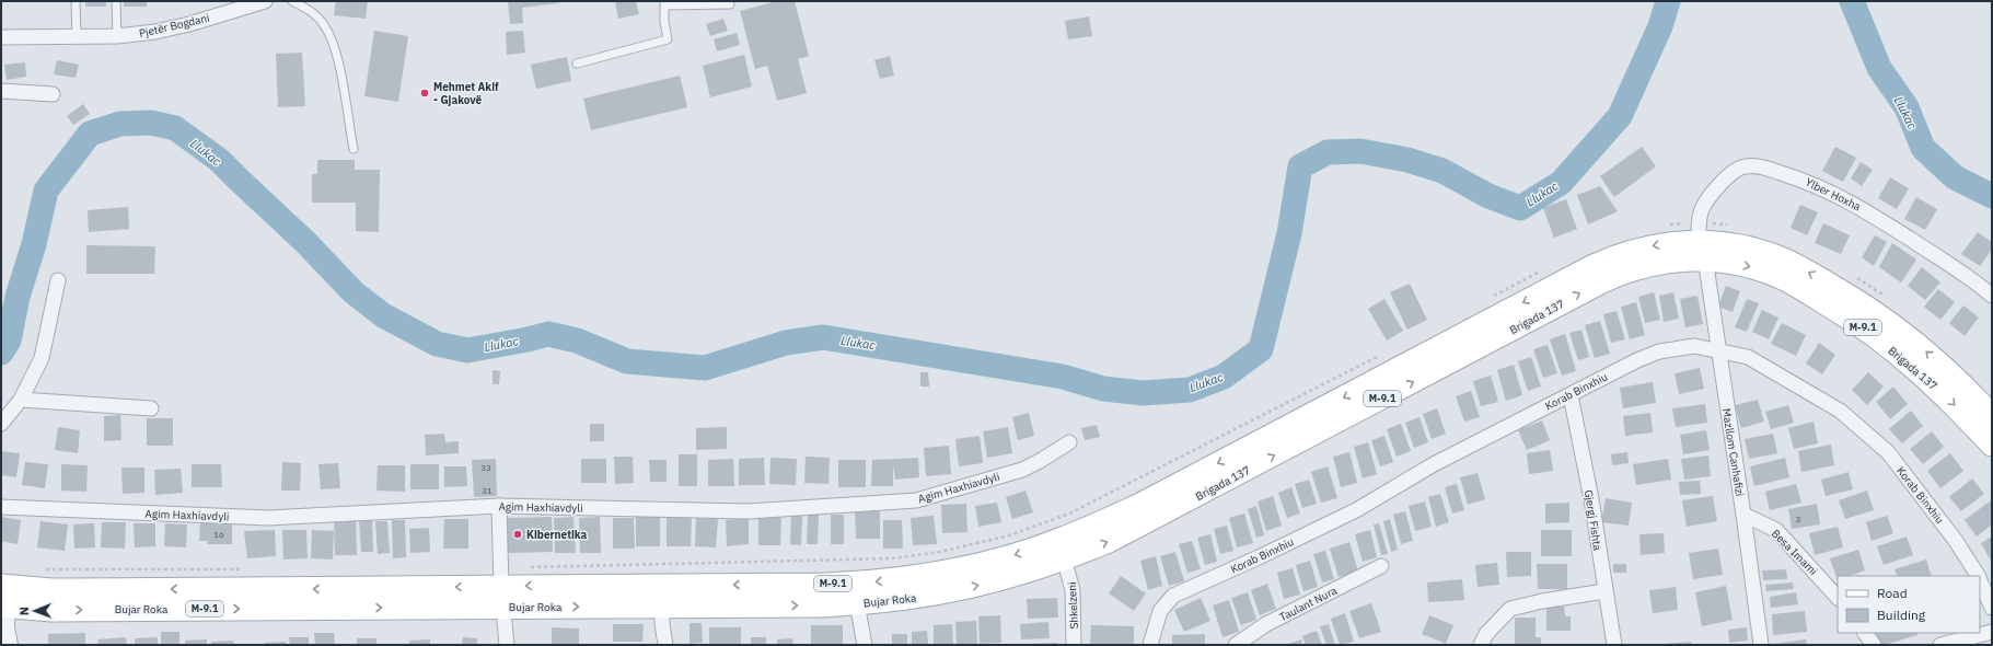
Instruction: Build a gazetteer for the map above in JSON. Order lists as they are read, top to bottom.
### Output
{
  "streets": {
    "main road": ["Brigada 137", "M-9.1", "Bujar Roka"],
    "street": [
      "Pjetër Bogdani",
      "Ylber Hoxha",
      "Korab Binxhiu",
      "Mazllom Canhafizi",
      "Agim Haxhiavdyli",
      "Gjergj Fishta",
      "Besa Imami",
      "Taulant Nura",
      "Shkelzeni"
    ]
  },
  "crossings": [
    ["Ylber Hoxha", "Brigada 137"],
    ["Ylber Hoxha", "Mazllom Canhafizi"],
    ["Brigada 137", "Mazllom Canhafizi"],
    ["Brigada 137", "Bujar Roka"],
    ["Brigada 137", "Shkelzeni"],
    ["Korab Binxhiu", "Mazllom Canhafizi"],
    ["Korab Binxhiu", "Gjergj Fishta"],
    ["Mazllom Canhafizi", "Besa Imami"],
    ["Agim Haxhiavdyli", "Bujar Roka"],
    ["Bujar Roka", "Shkelzeni"]
  ],
  "water": ["Llukac"],
  "places": ["Mehmet Akif - Gjakovë", "Kibernetika"],
  "house_numbers": [
    "33",
    "31",
    "3",
    "16"
  ],
  "legend": ["Road", "Building"],
  "north": "left"
}
